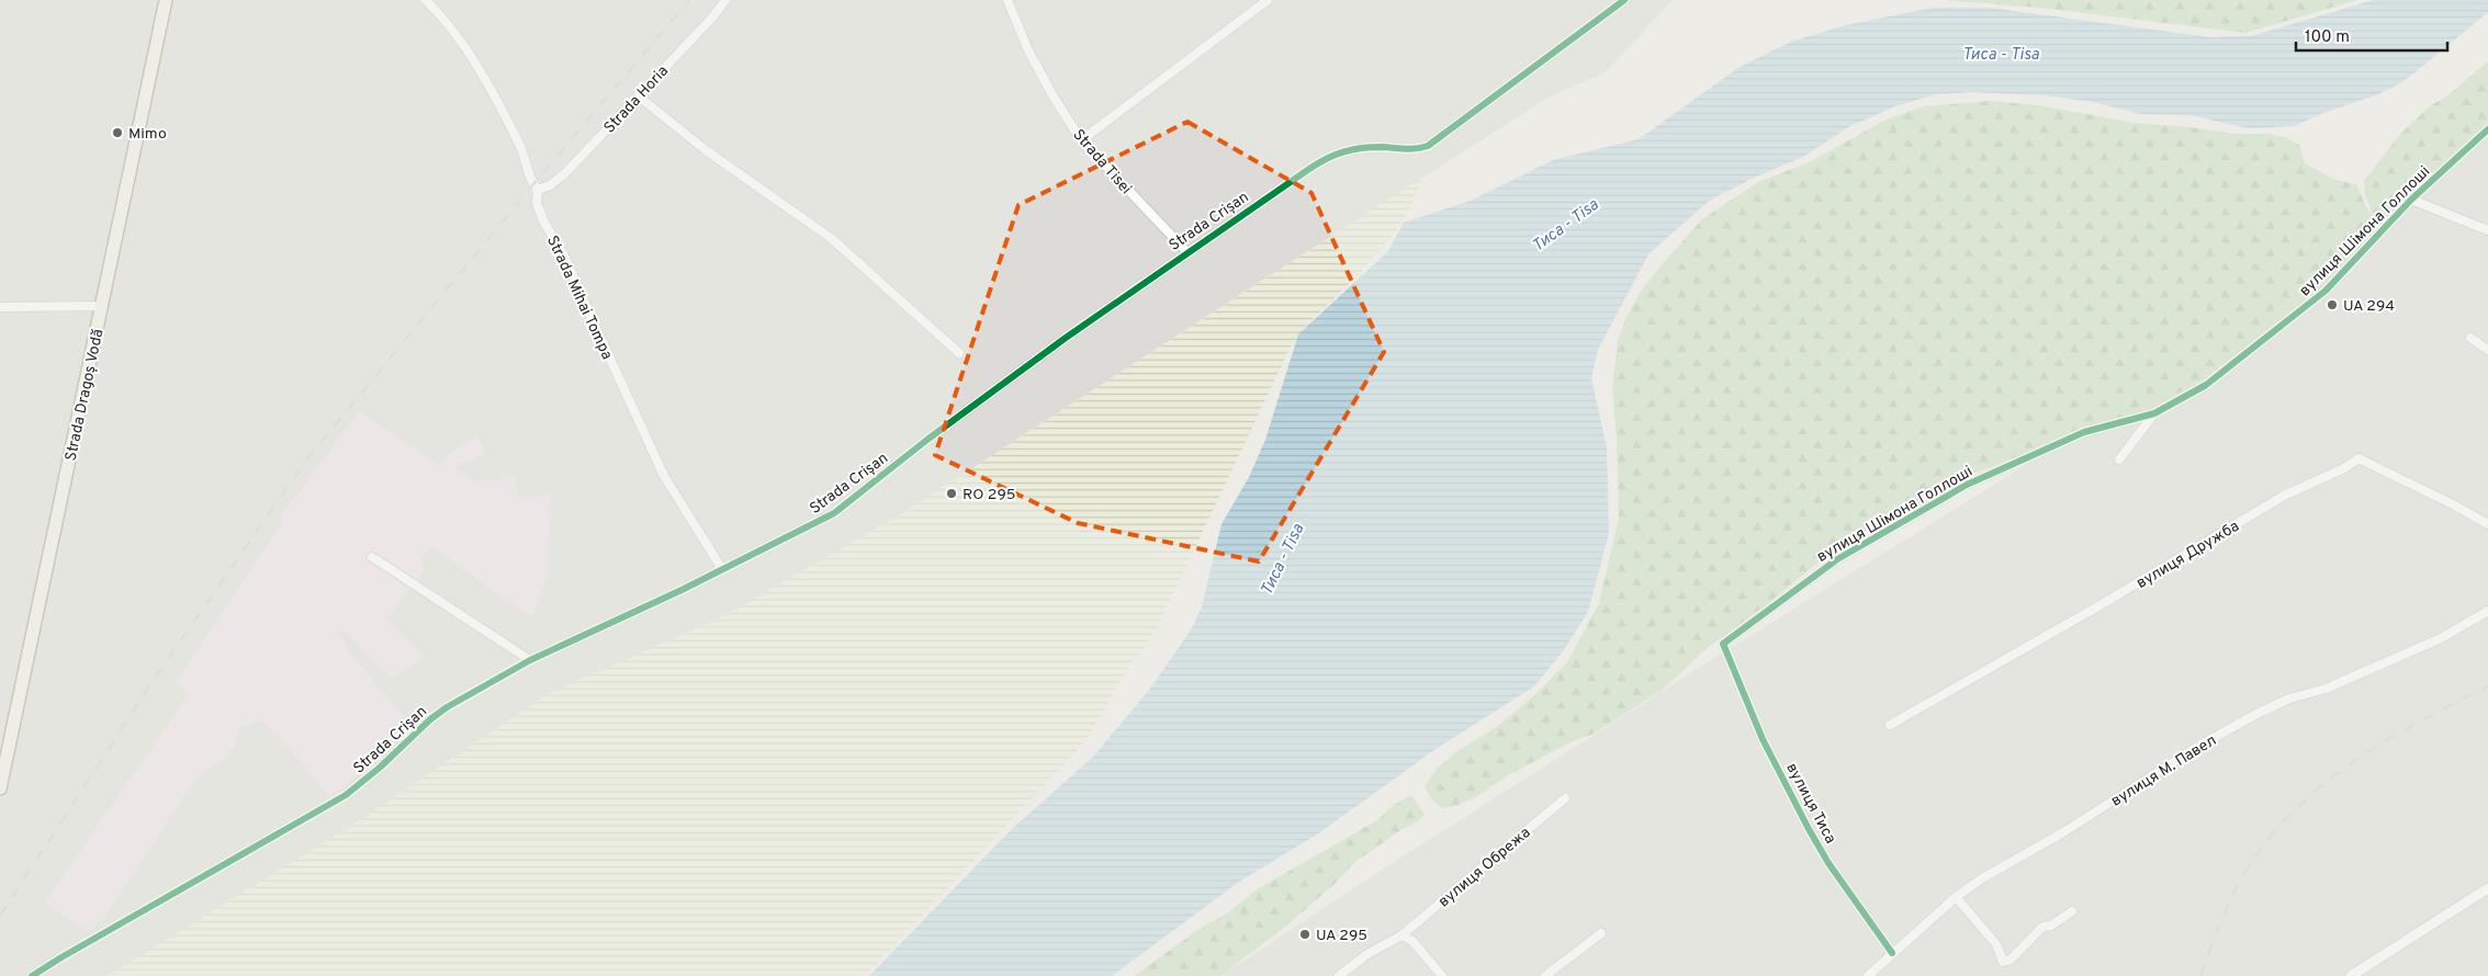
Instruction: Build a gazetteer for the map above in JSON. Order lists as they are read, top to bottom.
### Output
{
  "streets": {
    "main road": ["Strada Dragoș Vodă"],
    "street": [
      "Strada Horia",
      "Strada Tisei",
      "Strada Crișan",
      "вулиця Шімона Голлоші",
      "Strada Mihai Tompa",
      "вулиця Дружба",
      "вулиця М. Павел",
      "вулиця Тиса",
      "вулиця Обрежа"
    ]
  },
  "crossings": [
    ["Strada Horia", "Strada Mihai Tompa"],
    ["Strada Tisei", "Strada Crișan"],
    ["Strada Crișan", "Strada Mihai Tompa"],
    ["вулиця Шімона Голлоші", "вулиця Тиса"],
    ["вулиця М. Павел", "вулиця Тиса"]
  ],
  "water": ["Тиса - Tisa"],
  "places": [
    "Mimo",
    "UA 294",
    "RO 295",
    "UA 295"
  ],
  "scale_bar": "100 m"
}
